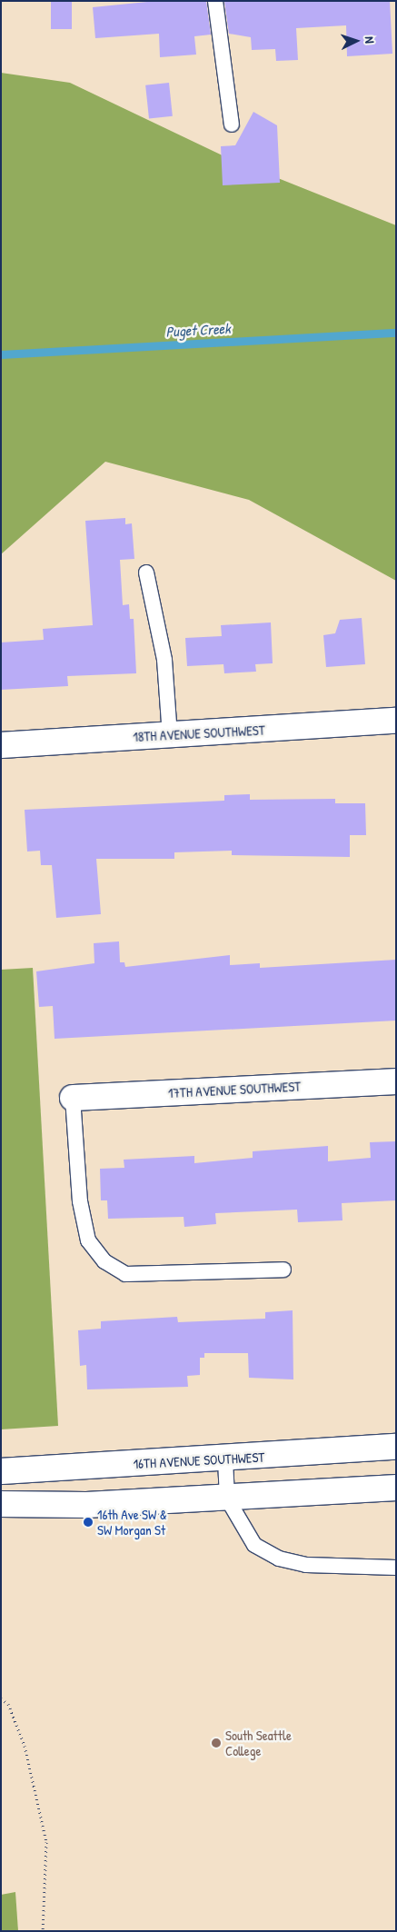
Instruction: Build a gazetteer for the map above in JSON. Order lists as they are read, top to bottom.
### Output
{
  "streets": {
    "street": ["18TH AVENUE SOUTHWEST", "17TH AVENUE SOUTHWEST", "16TH AVENUE SOUTHWEST"]
  },
  "water": ["Puget Creek"],
  "places": ["16th Ave SW & SW Morgan St", "South Seattle College"],
  "north": "right"
}
